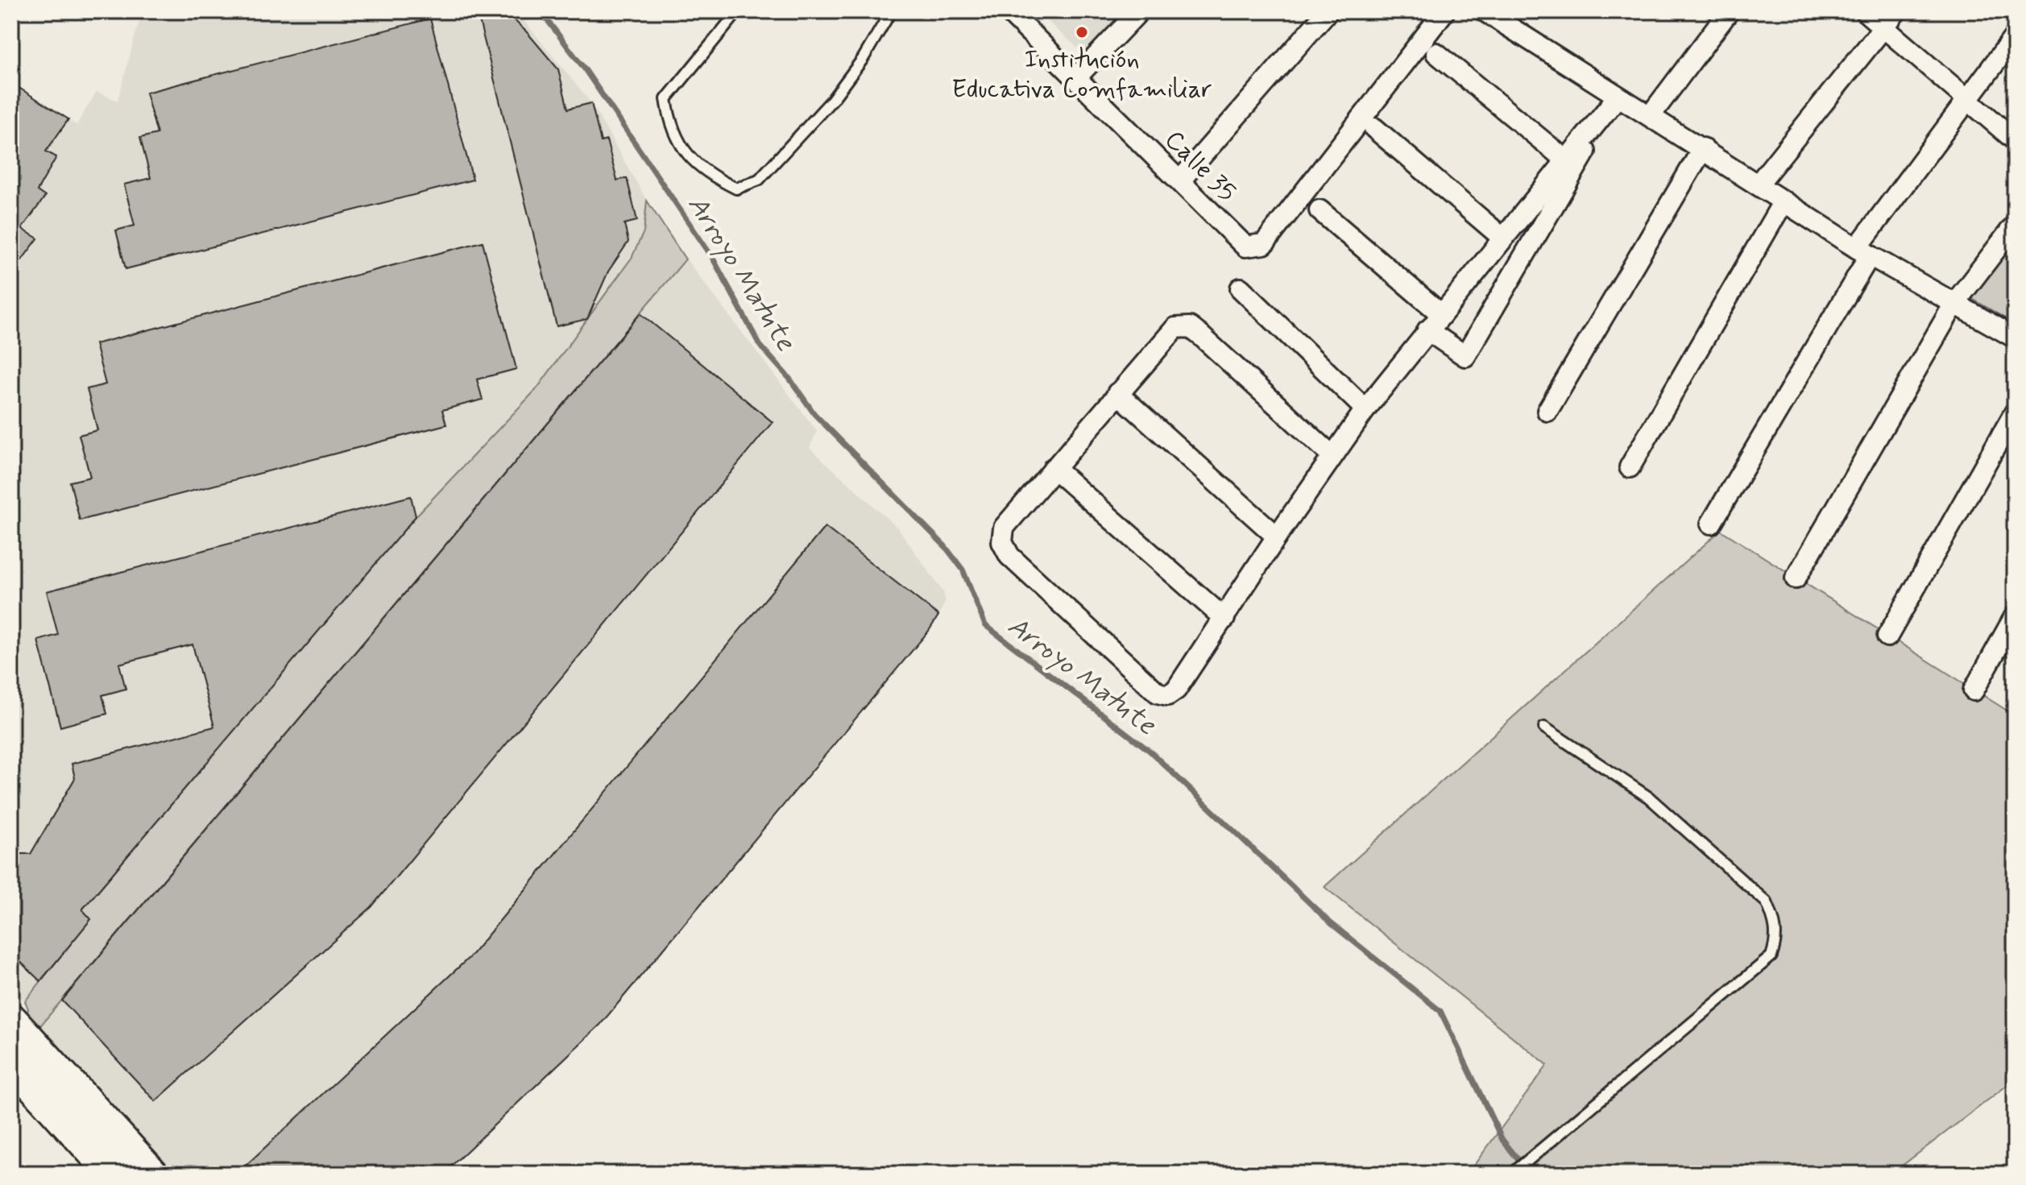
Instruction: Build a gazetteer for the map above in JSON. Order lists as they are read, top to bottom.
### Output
{
  "streets": {
    "street": ["Calle 35"]
  },
  "water": ["Arroyo Matute"],
  "places": ["Institución Educativa Comfamiliar"]
}
